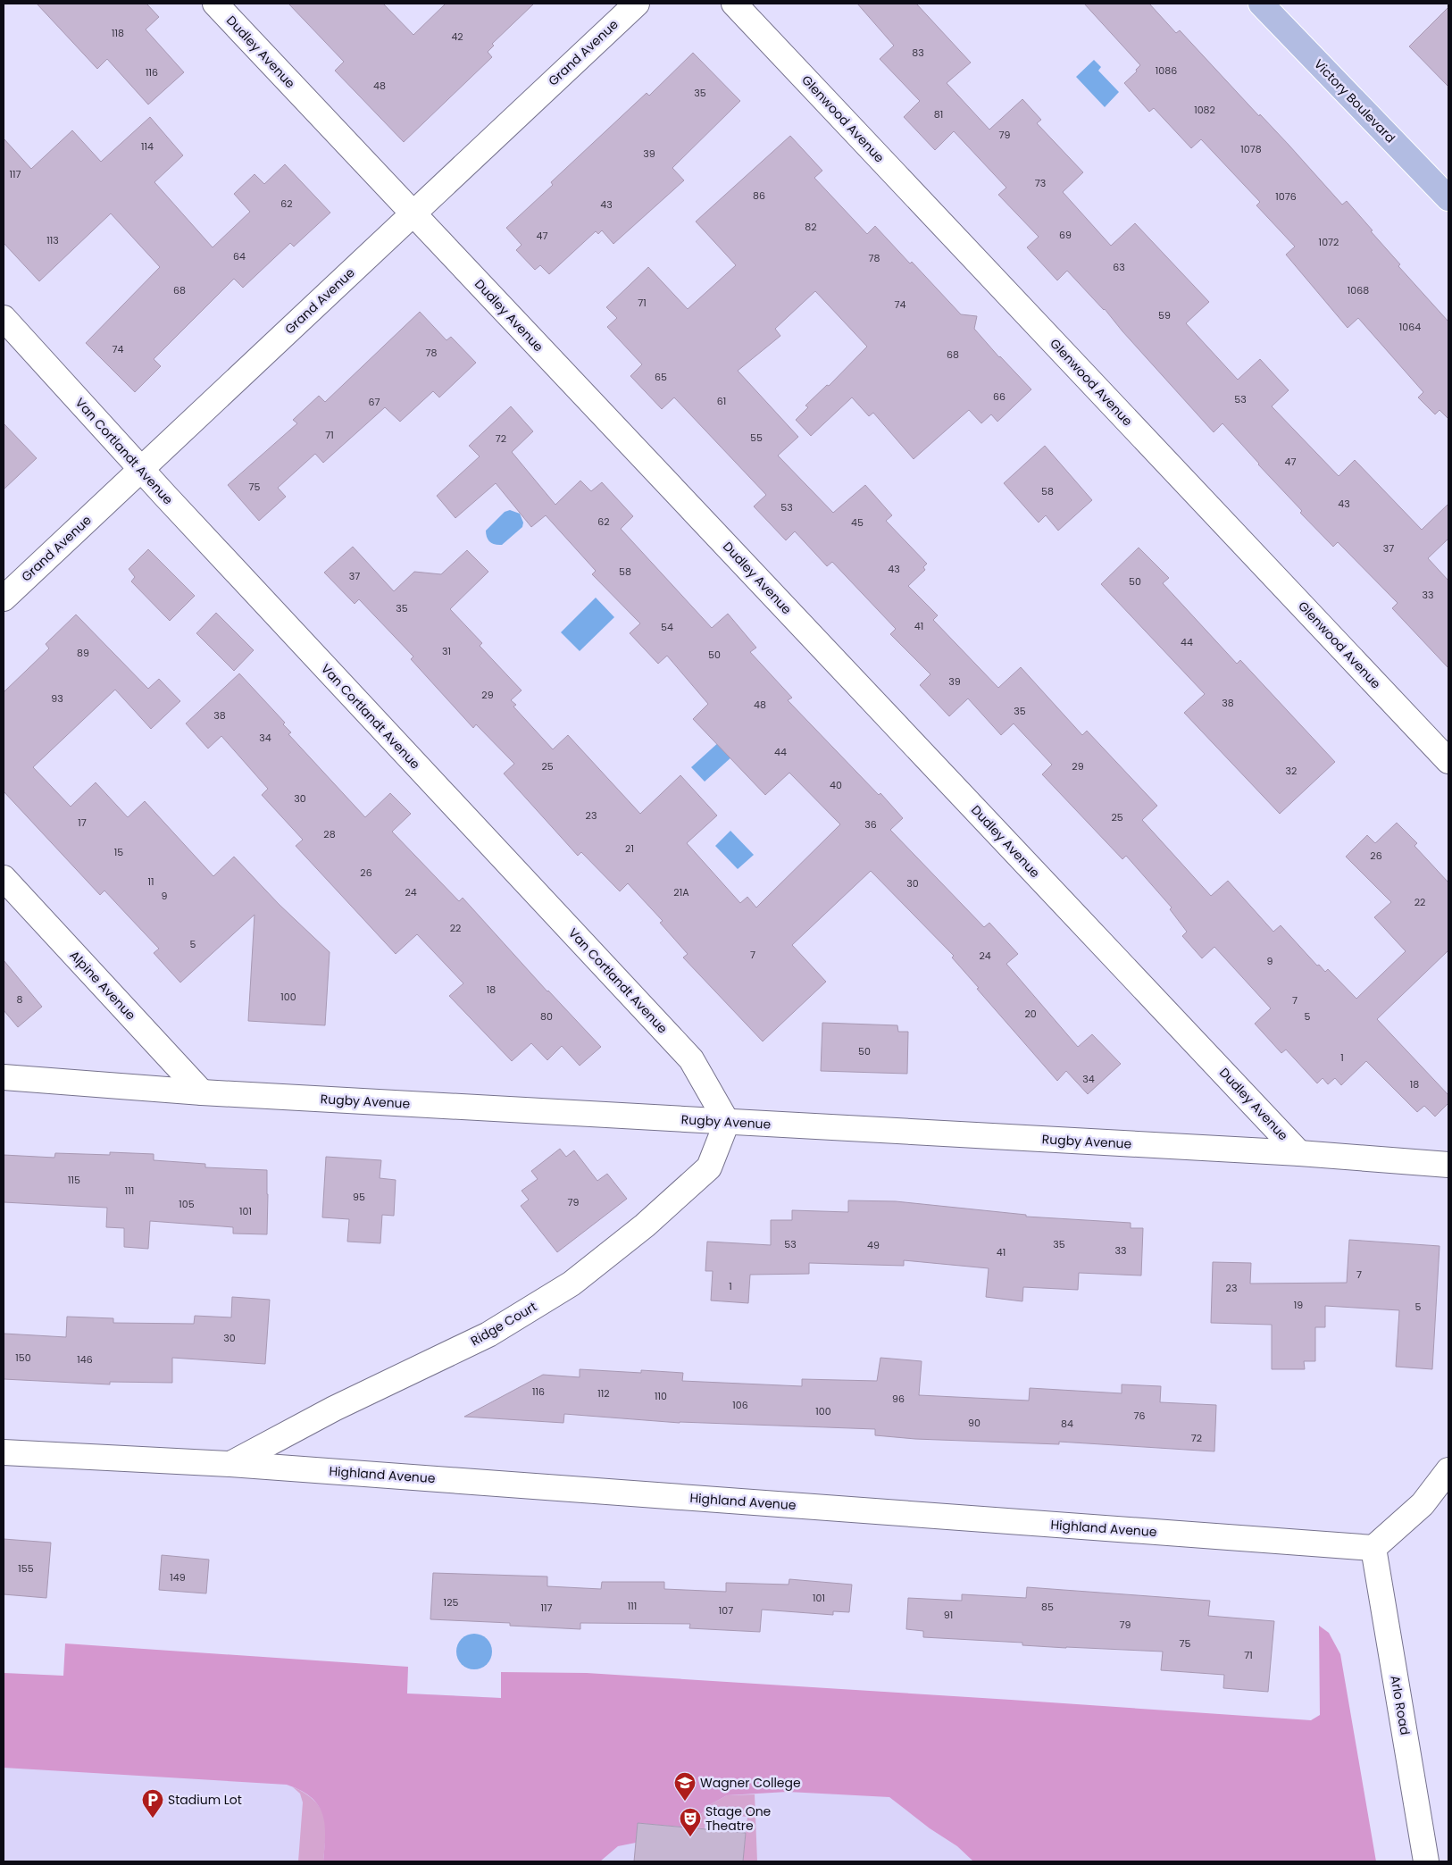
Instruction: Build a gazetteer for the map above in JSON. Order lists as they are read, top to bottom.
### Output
{
  "streets": {
    "main road": ["Victory Boulevard"],
    "street": [
      "Dudley Avenue",
      "Grand Avenue",
      "Glenwood Avenue",
      "Van Cortlandt Avenue",
      "Alpine Avenue",
      "Rugby Avenue",
      "Ridge Court",
      "Highland Avenue",
      "Arlo Road"
    ]
  },
  "crossings": [
    ["Dudley Avenue", "Grand Avenue"],
    ["Dudley Avenue", "Rugby Avenue"],
    ["Grand Avenue", "Van Cortlandt Avenue"],
    ["Van Cortlandt Avenue", "Rugby Avenue"],
    ["Van Cortlandt Avenue", "Ridge Court"],
    ["Alpine Avenue", "Rugby Avenue"],
    ["Rugby Avenue", "Ridge Court"],
    ["Ridge Court", "Highland Avenue"],
    ["Highland Avenue", "Arlo Road"]
  ],
  "places": {
    "school or university": ["Wagner College"],
    "parking": ["Stadium Lot"],
    "theatre": ["Stage One Theatre"]
  },
  "house_numbers": [
    "118",
    "42",
    "83",
    "1086",
    "116",
    "48",
    "35",
    "1082",
    "81",
    "79",
    "114",
    "1078",
    "39",
    "117",
    "73",
    "86",
    "1076",
    "62",
    "43",
    "82",
    "69",
    "47",
    "113",
    "1072",
    "64",
    "78",
    "63",
    "68",
    "1068",
    "71",
    "74",
    "59",
    "1064",
    "74",
    "78",
    "68",
    "65",
    "66",
    "53",
    "61",
    "67",
    "71",
    "55",
    "72",
    "47",
    "75",
    "58",
    "43",
    "53",
    "62",
    "45",
    "37",
    "43",
    "58",
    "37",
    "50",
    "33",
    "35",
    "41",
    "54",
    "44",
    "31",
    "89",
    "50",
    "39",
    "29",
    "93",
    "38",
    "48",
    "35",
    "38",
    "34",
    "44",
    "25",
    "29",
    "32",
    "40",
    "30",
    "23",
    "25",
    "17",
    "36",
    "28",
    "21",
    "15",
    "26",
    "26",
    "11",
    "30",
    "24",
    "21A",
    "9",
    "22",
    "22",
    "5",
    "7",
    "24",
    "9",
    "18",
    "100",
    "8",
    "7",
    "20",
    "80",
    "5",
    "50",
    "1",
    "34",
    "18",
    "115",
    "111",
    "95",
    "79",
    "105",
    "101",
    "53",
    "35",
    "49",
    "33",
    "41",
    "7",
    "1",
    "23",
    "19",
    "5",
    "30",
    "150",
    "146",
    "116",
    "112",
    "110",
    "96",
    "106",
    "100",
    "76",
    "90",
    "84",
    "72",
    "155",
    "149",
    "101",
    "125",
    "111",
    "85",
    "117",
    "107",
    "91",
    "79",
    "75",
    "71"
  ]
}
